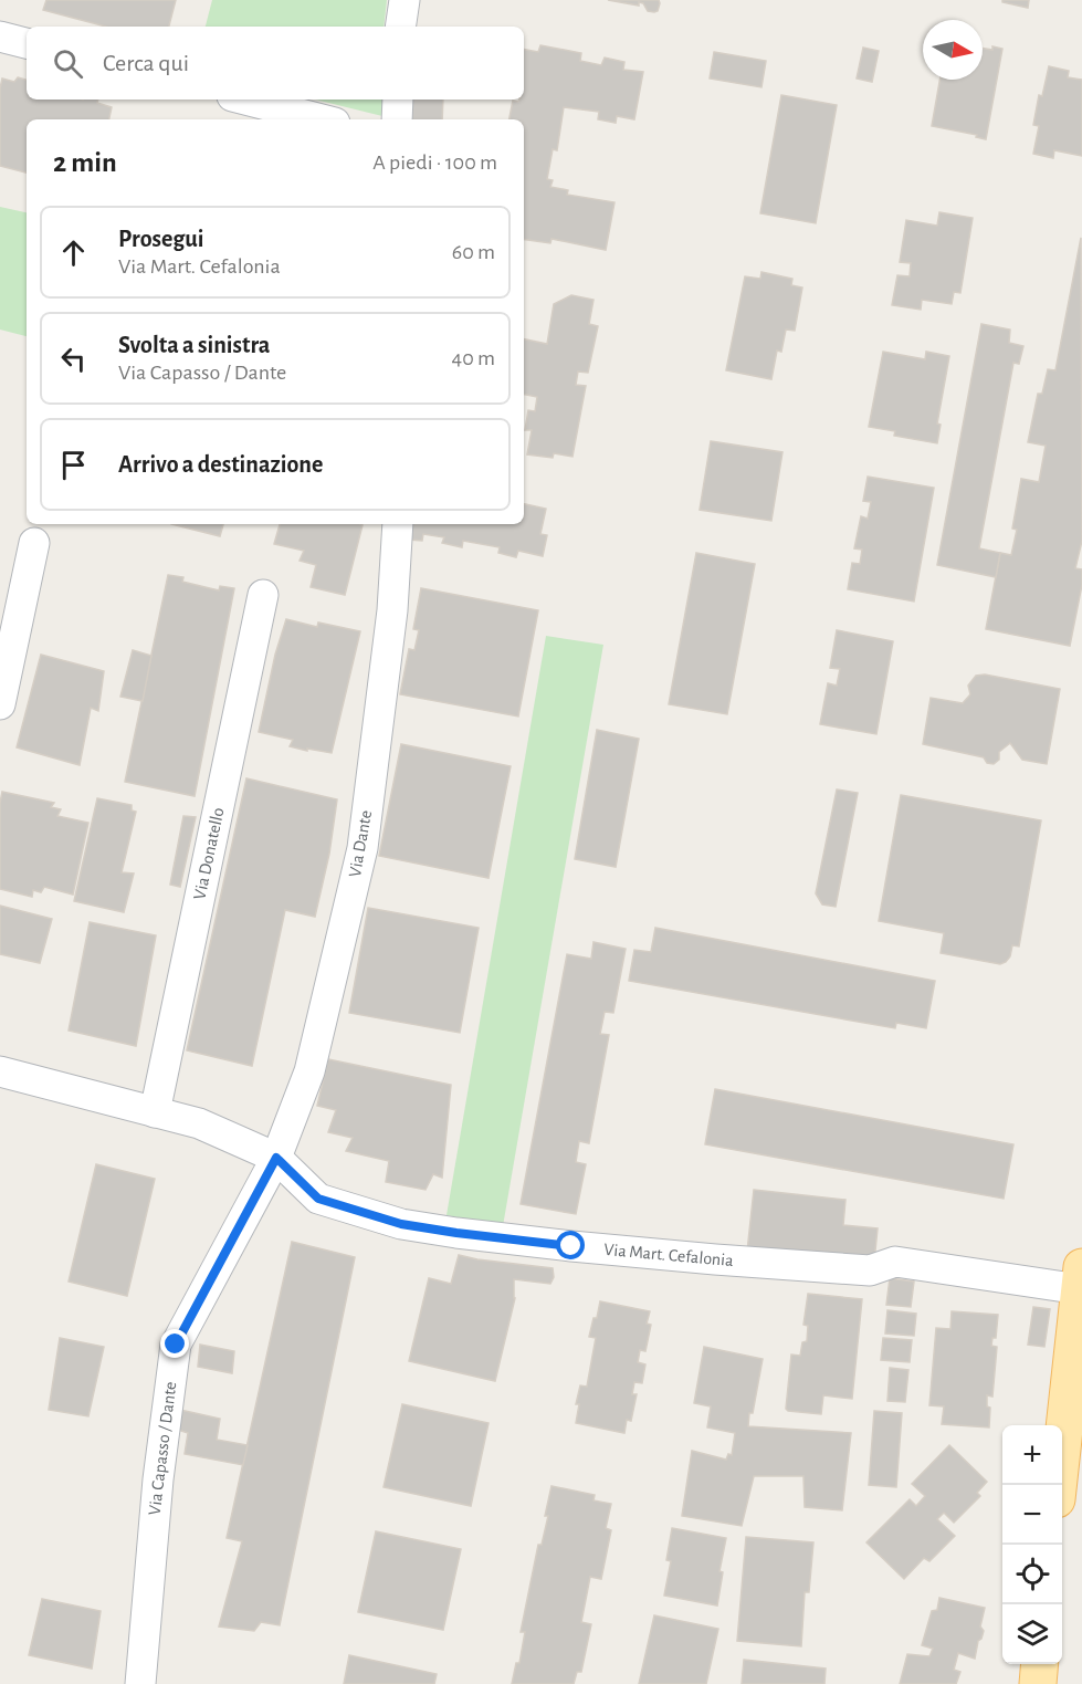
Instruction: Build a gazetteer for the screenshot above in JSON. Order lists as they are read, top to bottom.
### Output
{
  "streets": {
    "street": [
      "Via Dante",
      "Via Donatello",
      "Via Mart. Cefalonia",
      "Via Capasso / Dante"
    ]
  },
  "crossings": [
    ["Via Dante", "Via Mart. Cefalonia"],
    ["Via Dante", "Via Capasso / Dante"],
    ["Via Mart. Cefalonia", "Via Capasso / Dante"]
  ],
  "north": "right",
  "page": {
    "search": "Cerca qui",
    "heading": ["2 min", "A piedi · 100 m"],
    "list": [
      ["Prosegui", "Via Mart. Cefalonia", "60 m"],
      ["Svolta a sinistra", "Via Capasso / Dante", "40 m"],
      "Arrivo a destinazione"
    ],
    "map_buttons": ["+", "−"]
  }
}
